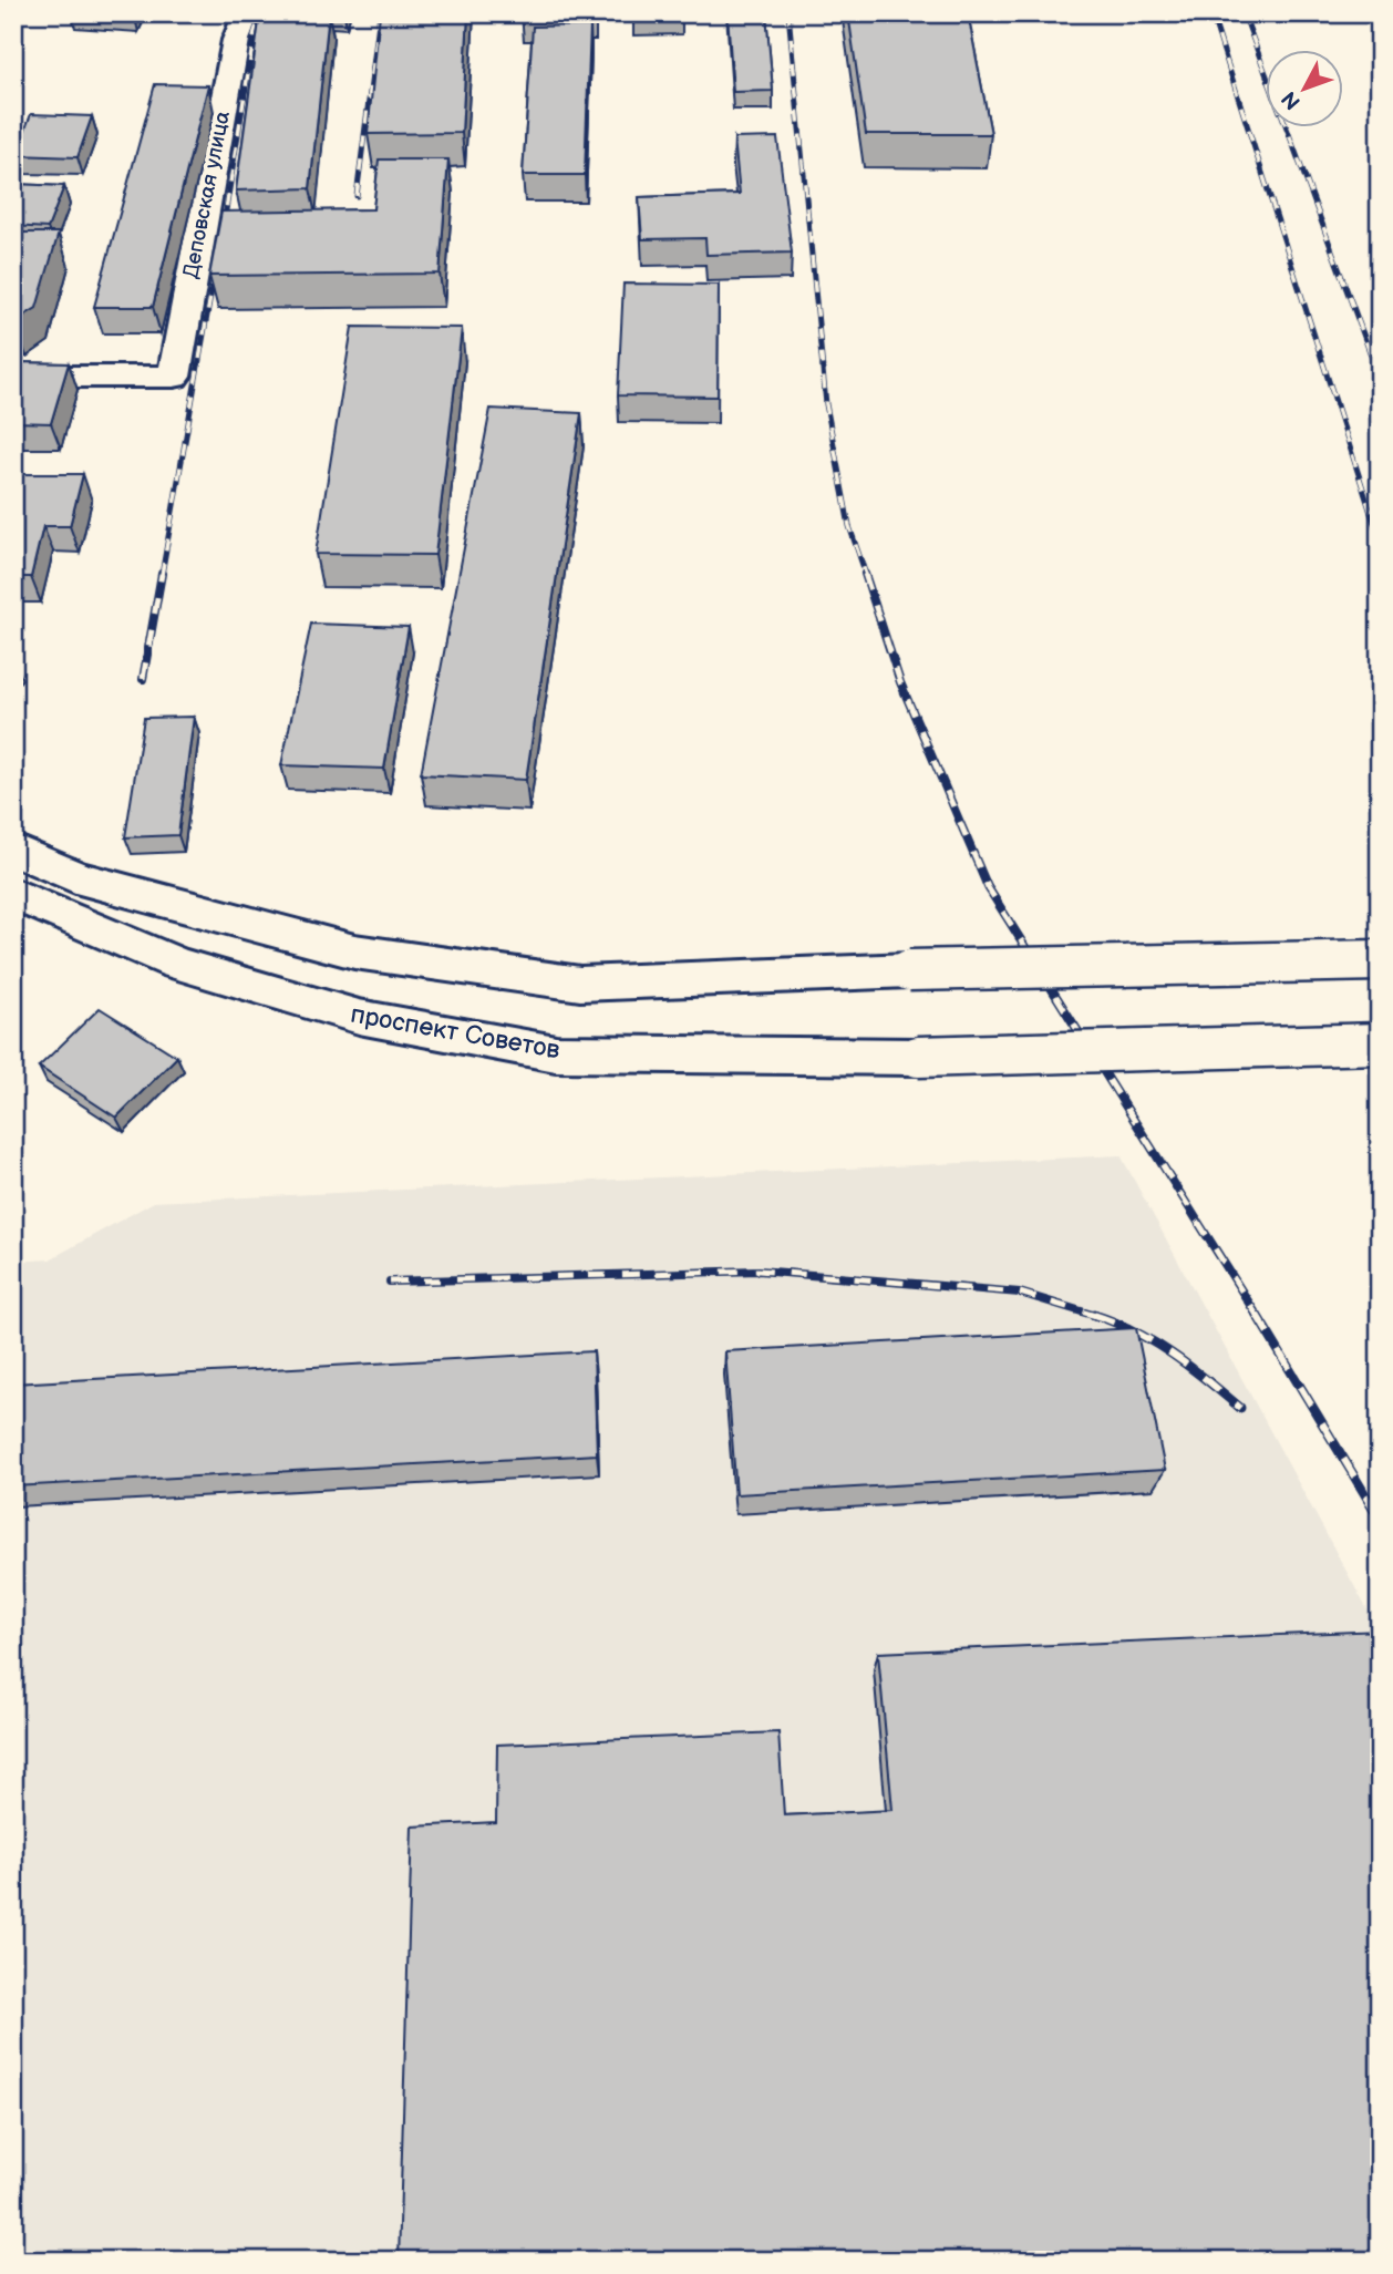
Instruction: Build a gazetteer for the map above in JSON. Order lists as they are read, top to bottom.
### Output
{
  "streets": {
    "main road": ["Деповская улица", "проспект Советов"]
  },
  "north": "bottom left"
}
